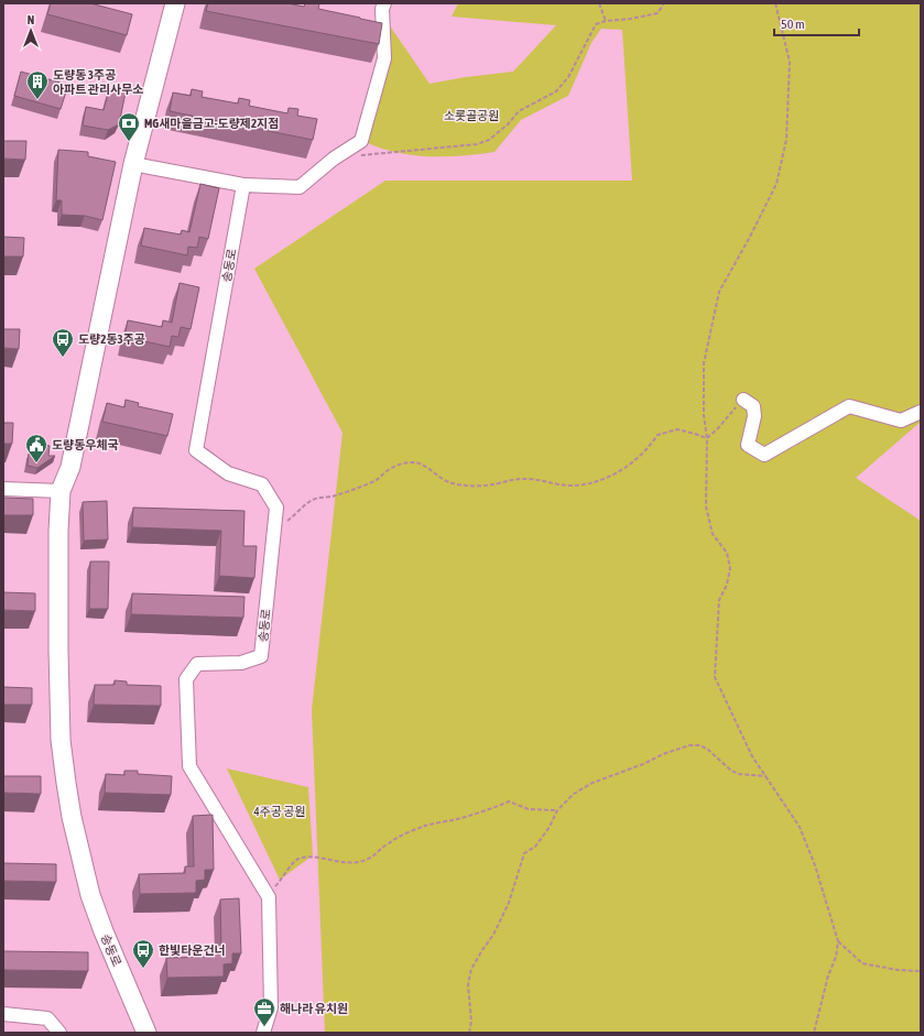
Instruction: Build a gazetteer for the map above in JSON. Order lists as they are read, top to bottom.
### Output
{
  "streets": {
    "street": ["송동로"]
  },
  "parks": ["소롯골공원", "4주공 공원"],
  "places": {
    "building": ["도량동 3주공 아파트 관리사무소"],
    "bank": ["MG새마을금고-도량제2지점"],
    "bus stop": ["도량2동3주공", "한빛타운건너"],
    "public building": ["도량동우체국"],
    "office": ["해나라 유치원"]
  },
  "scale_bar": "50 m",
  "north": "top"
}
